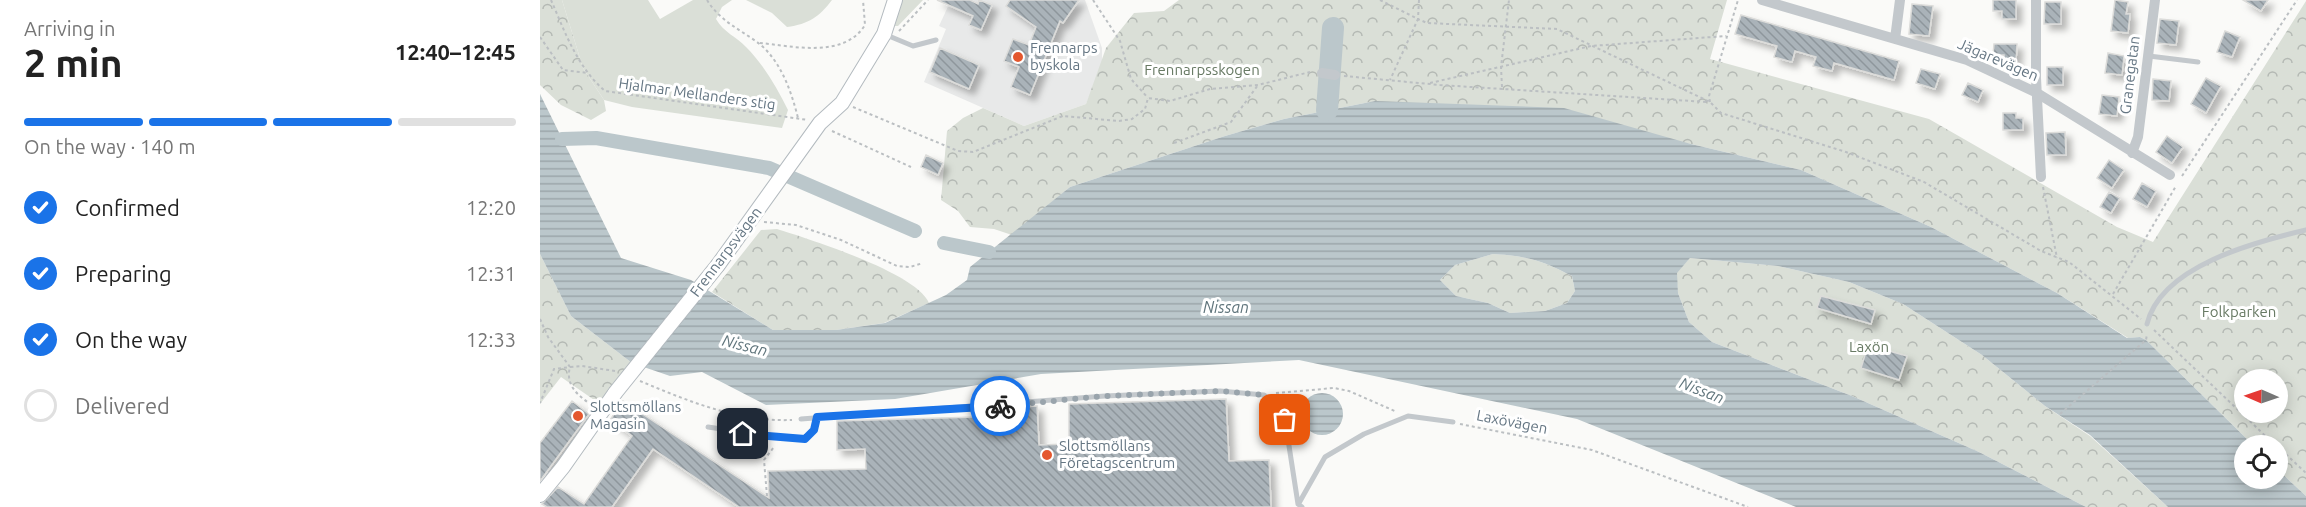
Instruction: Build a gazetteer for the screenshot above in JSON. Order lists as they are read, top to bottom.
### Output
{
  "streets": {
    "street": ["Jägarevägen", "Granegatan", "Frennarpsvägen"],
    "lane": ["Laxövägen"],
    "path": ["Hjalmar Mellanders stig"]
  },
  "crossings": [
    ["Jägarevägen", "Granegatan"],
    ["Hjalmar Mellanders stig", "Frennarpsvägen"]
  ],
  "water": ["Nissan"],
  "parks": ["Frennarpsskogen", "Folkparken", "Laxön"],
  "places": ["Frennarps byskola", "Slottsmöllans Magasin", "Slottsmöllans Företagscentrum"],
  "north": "left",
  "page": {
    "heading": ["2 min", "Arriving in", "12:40–12:45"],
    "bar": "On the way · 140 m",
    "list": [
      ["Confirmed", "12:20"],
      ["Preparing", "12:31"],
      ["On the way", "12:33"],
      "Delivered"
    ]
  }
}
